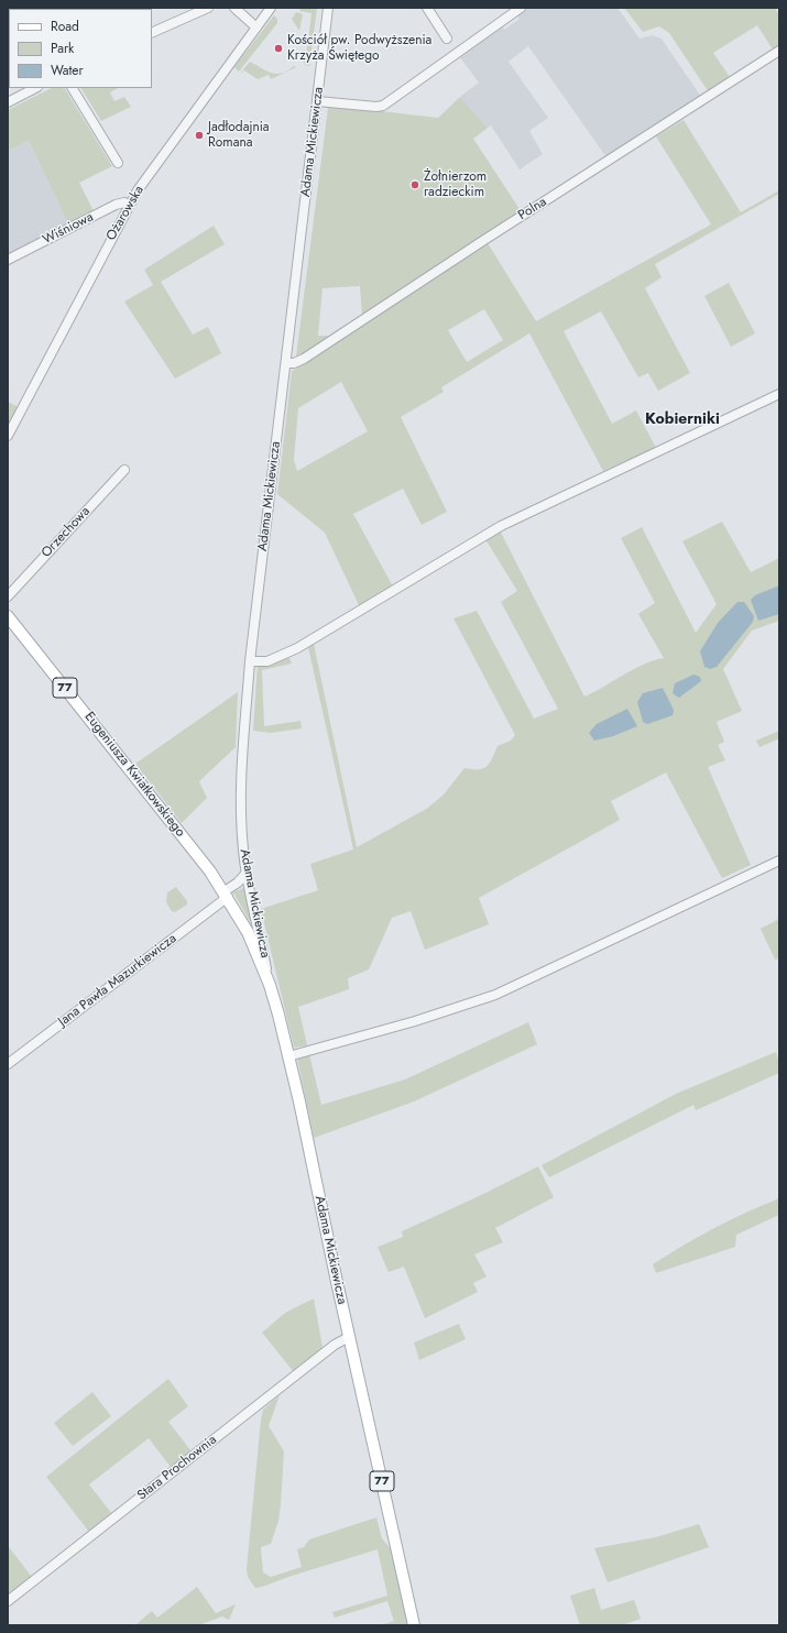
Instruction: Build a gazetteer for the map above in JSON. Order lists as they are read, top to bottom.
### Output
{
  "streets": {
    "main road": ["Adama Mickiewicza", "77", "Eugeniusza Kwiatkowskiego"],
    "street": [
      "Polna",
      "Ożarowska",
      "Wiśniowa",
      "Orzechowa",
      "Jana Pawła Mazurkiewicza",
      "Stara Prochownia"
    ]
  },
  "crossings": [
    ["Adama Mickiewicza", "Polna"],
    ["Adama Mickiewicza", "77"],
    ["Adama Mickiewicza", "Eugeniusza Kwiatkowskiego"],
    ["Adama Mickiewicza", "Jana Pawła Mazurkiewicza"],
    ["Adama Mickiewicza", "Stara Prochownia"],
    ["Ożarowska", "Wiśniowa"],
    ["77", "Stara Prochownia"],
    ["Eugeniusza Kwiatkowskiego", "Jana Pawła Mazurkiewicza"]
  ],
  "districts": ["Kobierniki"],
  "places": ["Kościół pw. Podwyższenia Krzyża Świętego", "Jadłodajnia Romana", "Żołnierzom radzieckim"],
  "legend": ["Road", "Park", "Water"]
}
